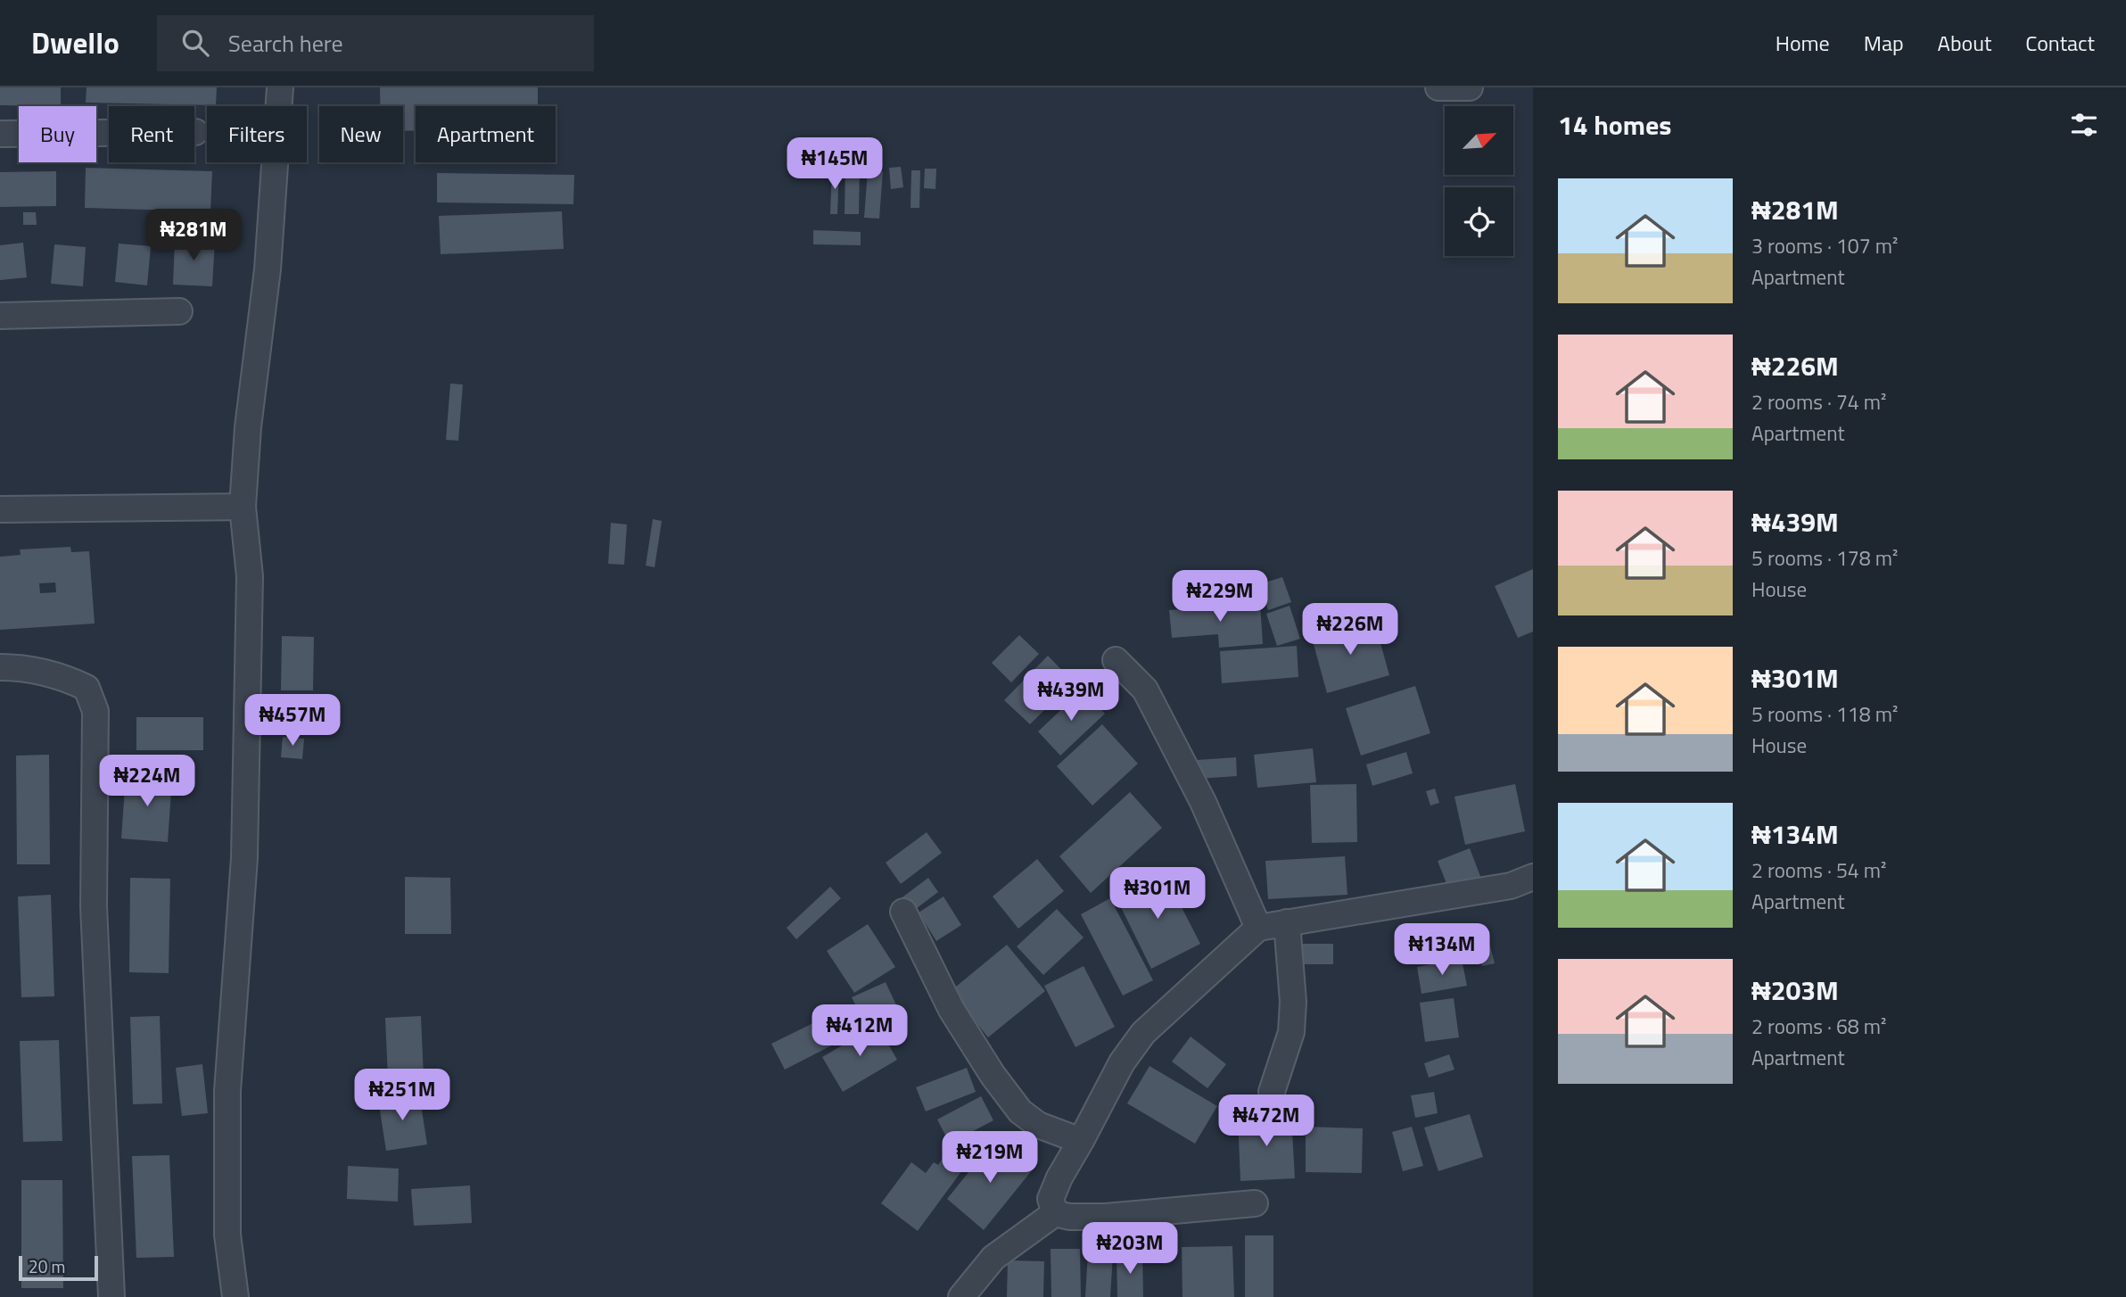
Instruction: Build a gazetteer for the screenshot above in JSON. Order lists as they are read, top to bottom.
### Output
{
  "scale_bar": "20 m",
  "north": "top right",
  "page": {
    "header": "Dwello",
    "search": "Search here",
    "nav": [
      "Home",
      "Map",
      "About",
      "Contact"
    ],
    "heading": "14 homes",
    "chip": [
      "Buy",
      "Rent",
      "Filters",
      "New",
      "Apartment"
    ],
    "price": [
      "₦145M",
      "₦281M",
      "₦229M",
      "₦226M",
      "₦439M",
      "₦457M",
      "₦224M",
      "₦301M",
      "₦134M",
      "₦412M",
      "₦251M",
      "₦472M",
      "₦219M",
      "₦203M"
    ],
    "list": [
      {
        "name": "₦281M",
        "note": "3 rooms · 107 m² · Apartment"
      },
      {
        "name": "₦226M",
        "note": "2 rooms · 74 m² · Apartment"
      },
      {
        "name": "₦439M",
        "note": "5 rooms · 178 m² · House"
      },
      {
        "name": "₦301M",
        "note": "5 rooms · 118 m² · House"
      },
      {
        "name": "₦134M",
        "note": "2 rooms · 54 m² · Apartment"
      },
      {
        "name": "₦203M",
        "note": "2 rooms · 68 m² · Apartment"
      }
    ],
    "scale": "20 m"
  }
}
